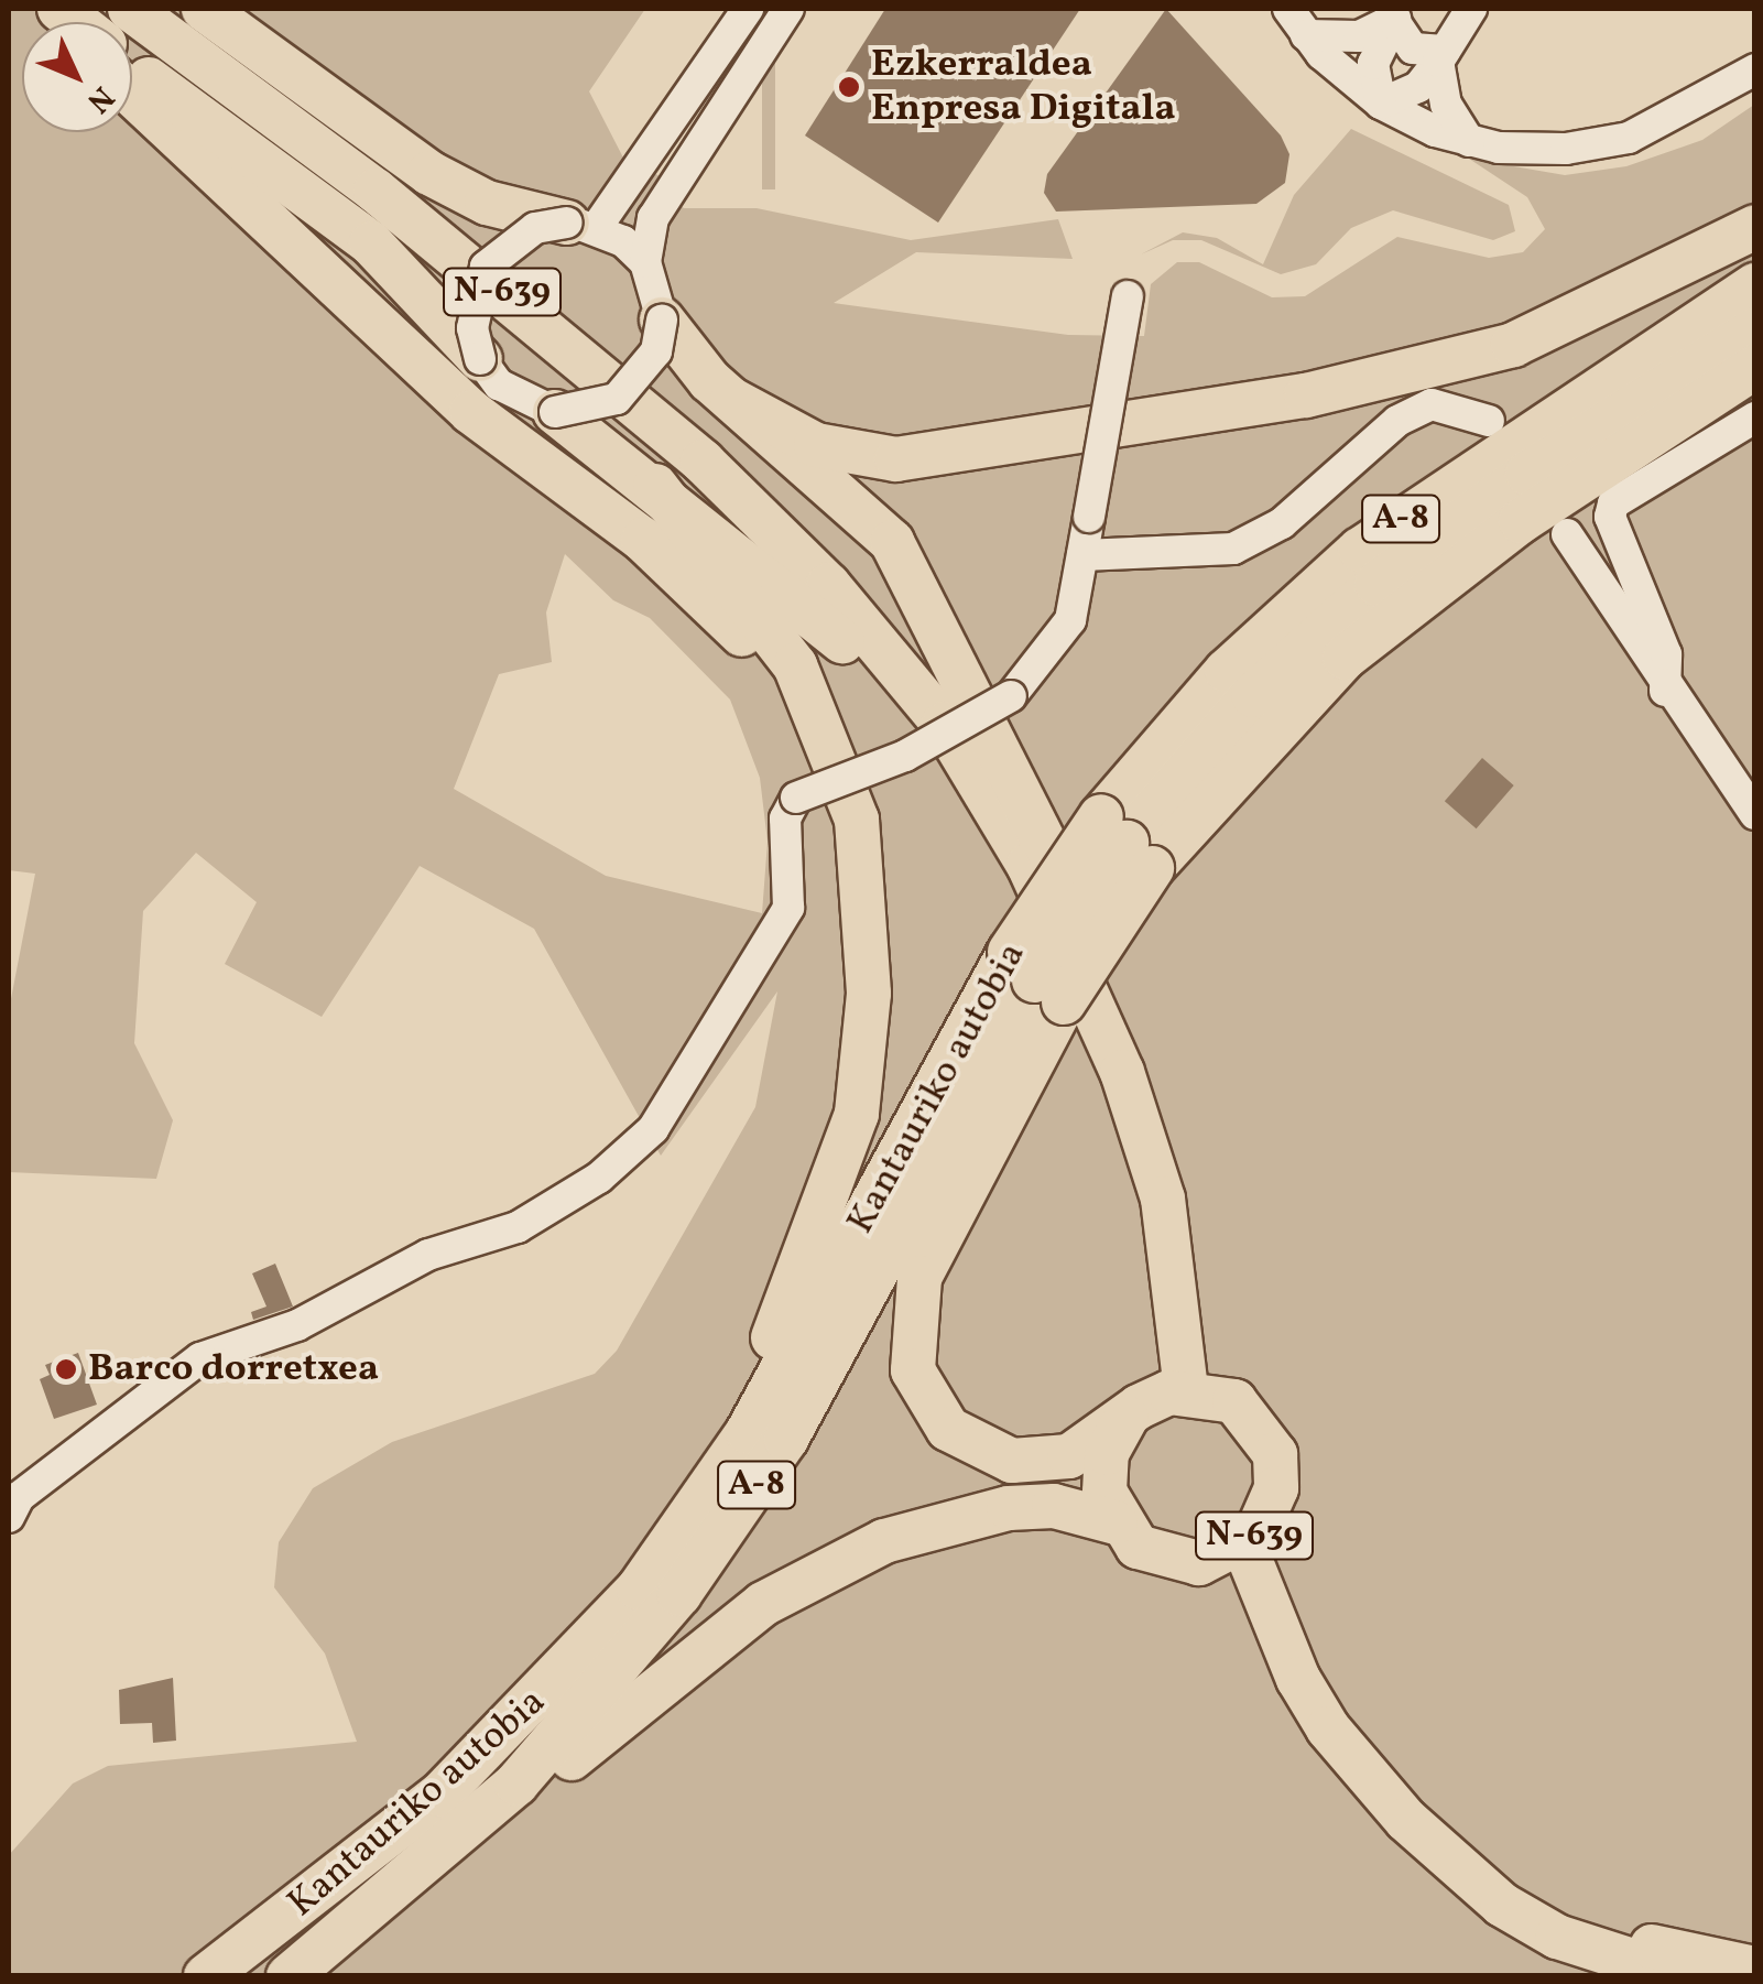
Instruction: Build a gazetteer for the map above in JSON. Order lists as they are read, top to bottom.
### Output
{
  "streets": {
    "highway": ["N-639", "A-8", "Kantauriko autobia"]
  },
  "crossings": [
    ["N-639", "Kantauriko autobia"]
  ],
  "places": ["Ezkerraldea Enpresa Digitala", "Barco dorretxea"],
  "north": "bottom right"
}
